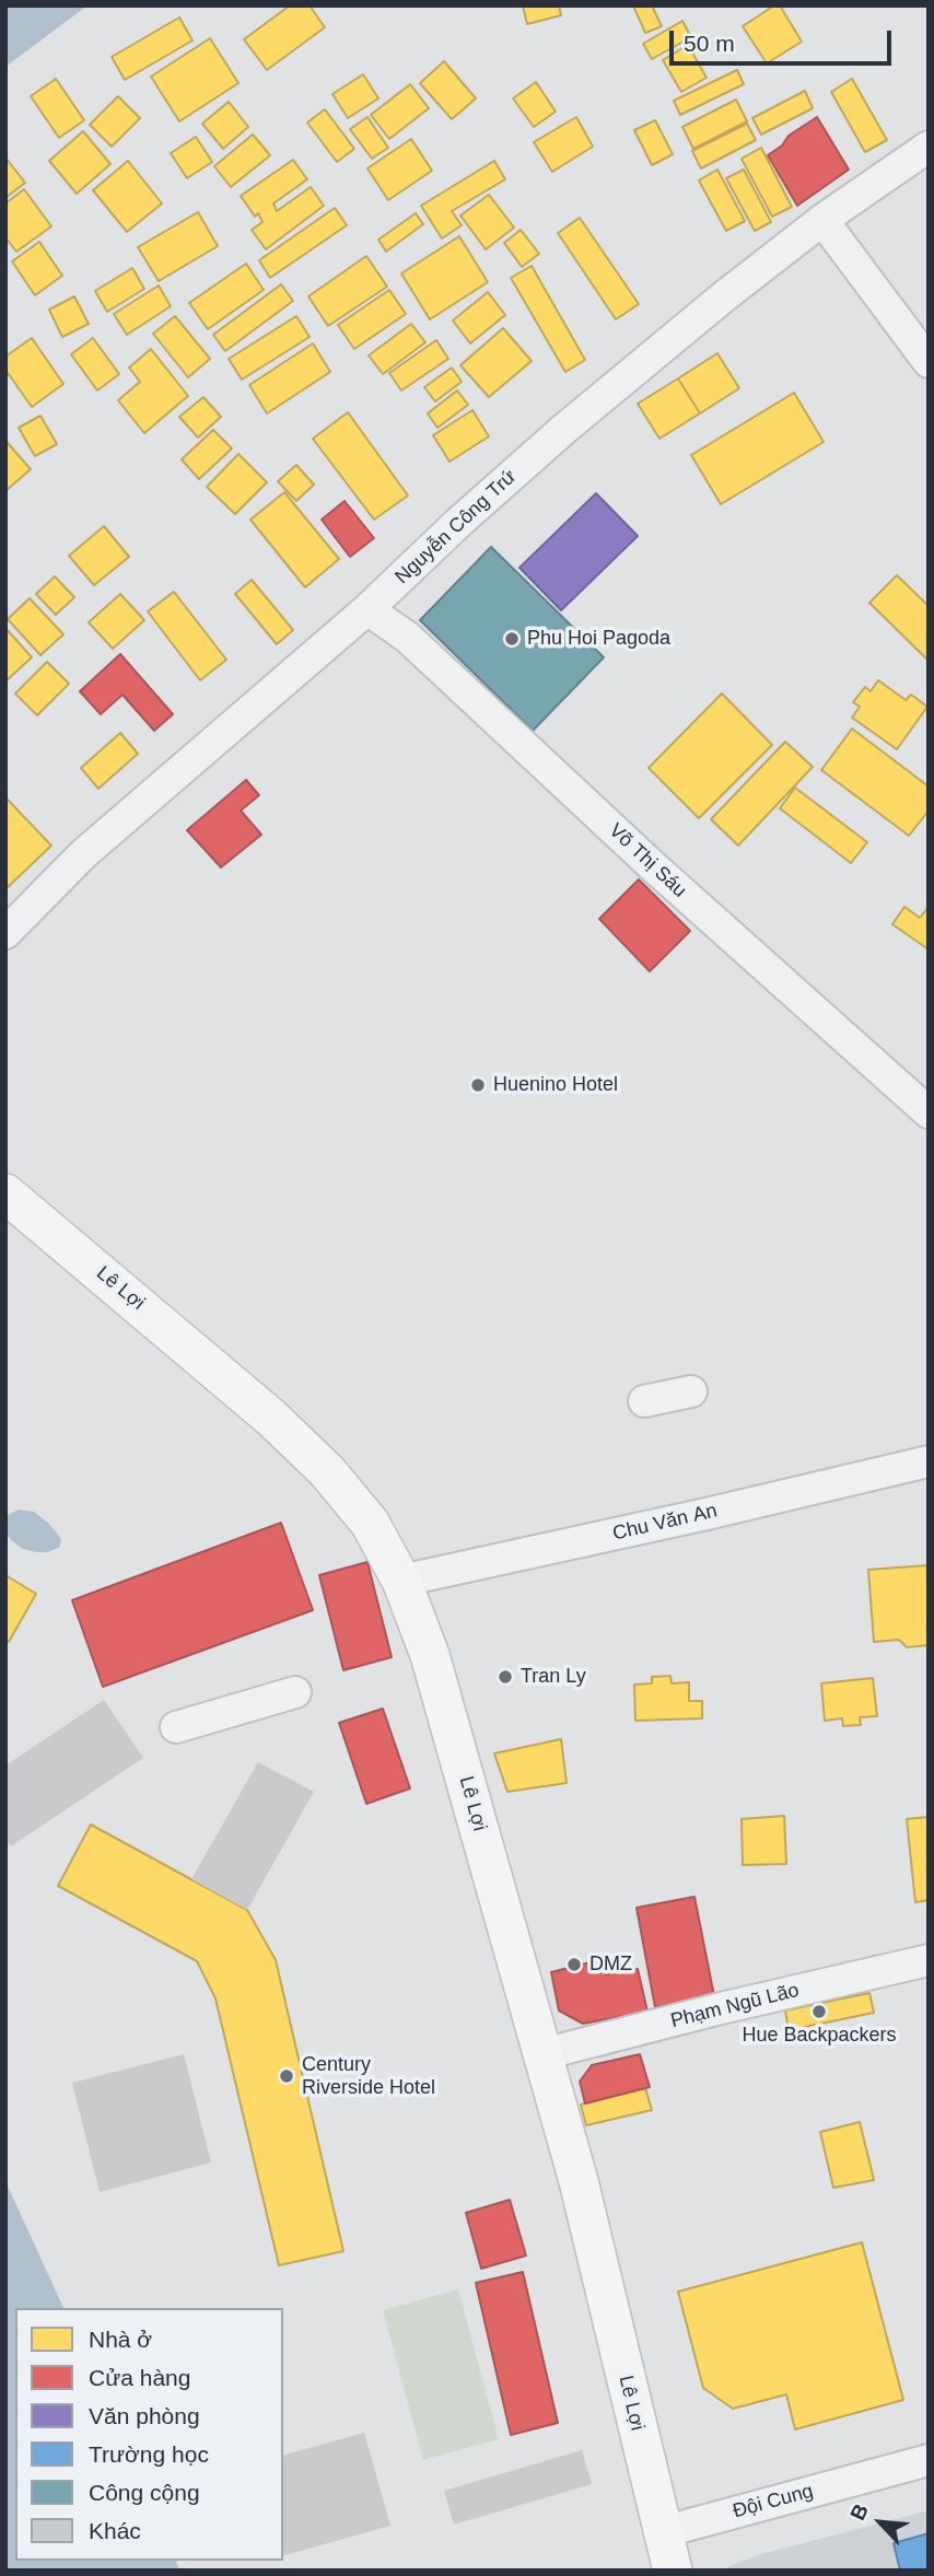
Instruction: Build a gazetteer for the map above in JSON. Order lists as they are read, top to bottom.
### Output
{
  "streets": {
    "main road": ["Lê Lợi"],
    "street": [
      "Nguyễn Công Trứ",
      "Võ Thị Sáu",
      "Chu Văn An",
      "Phạm Ngũ Lão",
      "Đội Cung"
    ]
  },
  "crossings": [
    ["Nguyễn Công Trứ", "Võ Thị Sáu"],
    ["Lê Lợi", "Chu Văn An"],
    ["Lê Lợi", "Phạm Ngũ Lão"],
    ["Lê Lợi", "Đội Cung"]
  ],
  "places": [
    "Phu Hoi Pagoda",
    "Huenino Hotel",
    "Tran Ly",
    "DMZ",
    "Hue Backpackers",
    "Century Riverside Hotel"
  ],
  "legend": [
    "Nhà ở",
    "Cửa hàng",
    "Văn phòng",
    "Trường học",
    "Công cộng",
    "Khác"
  ],
  "scale_bar": "50 m",
  "north": "top left"
}
